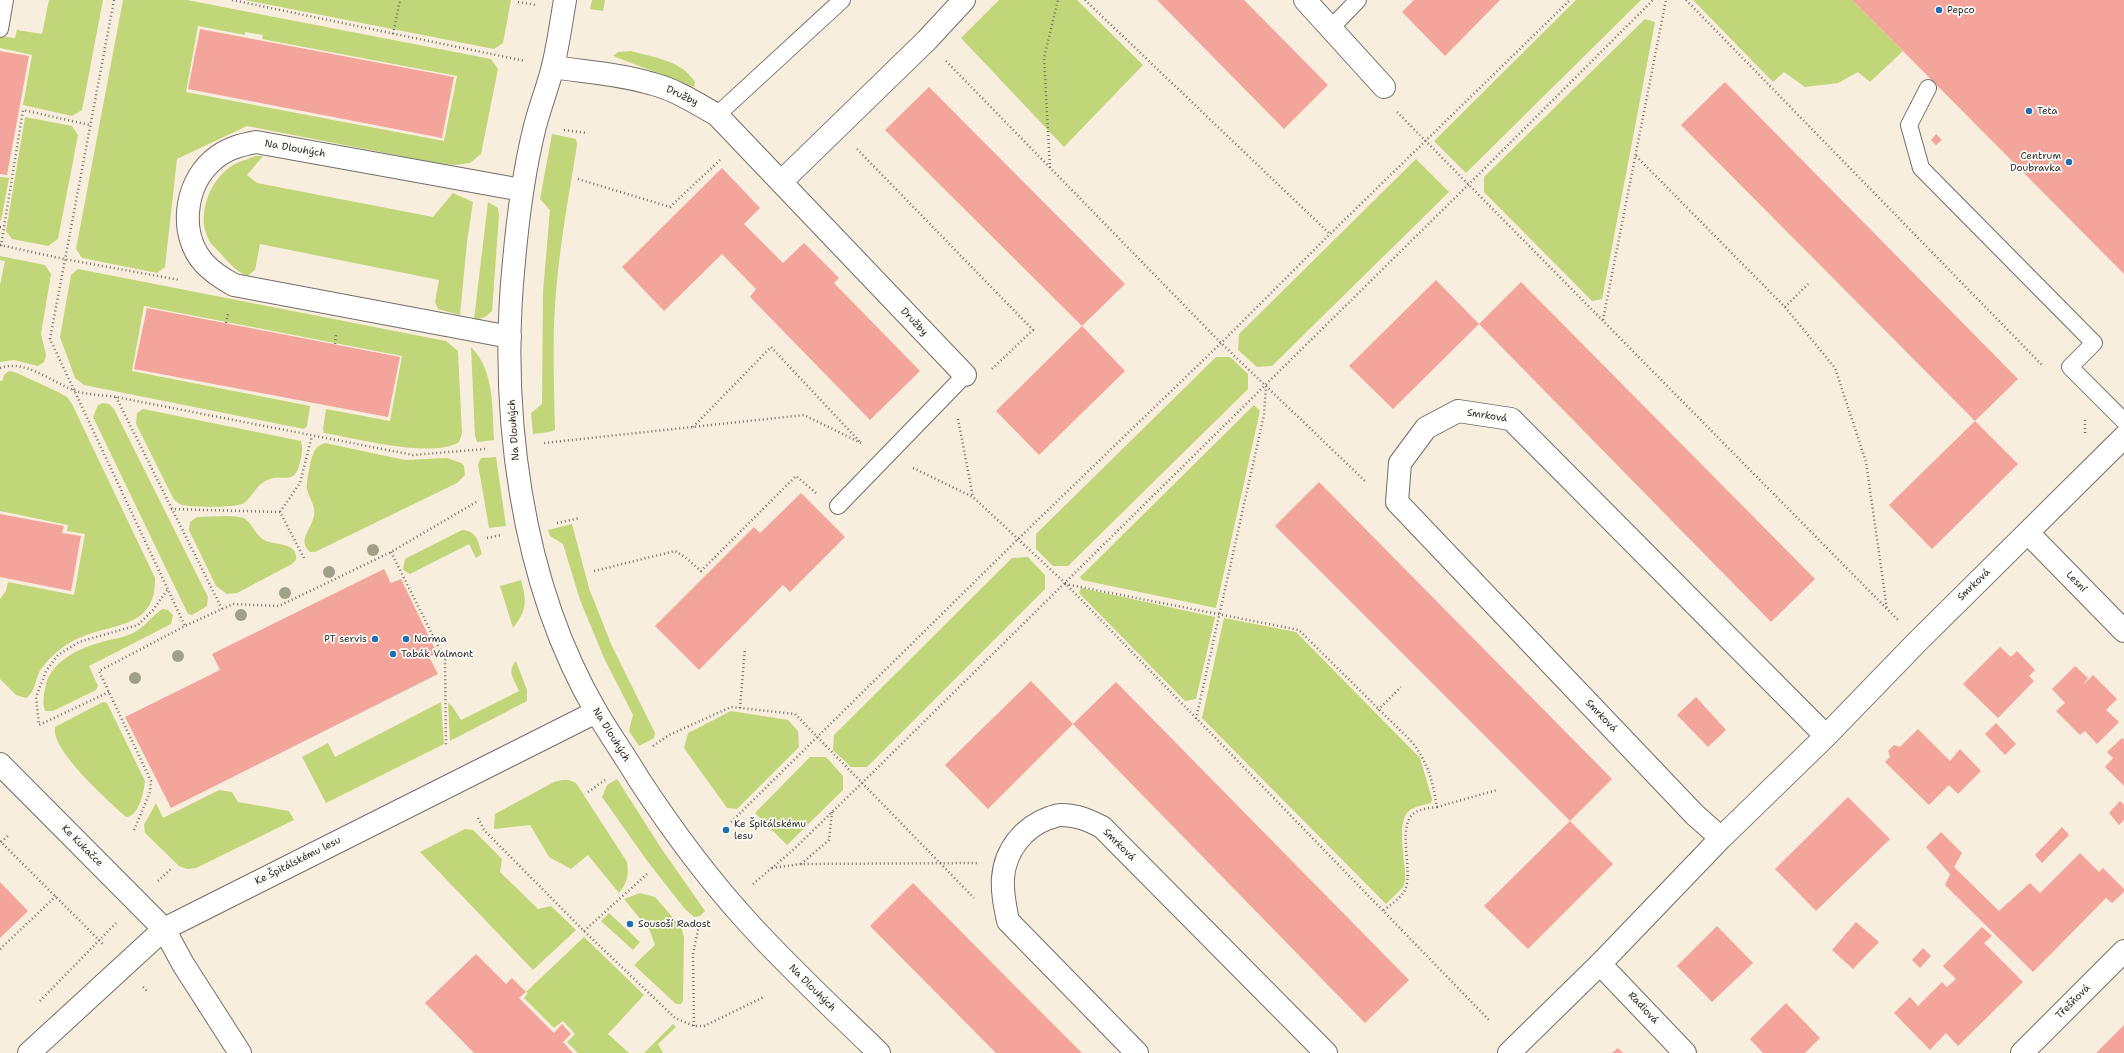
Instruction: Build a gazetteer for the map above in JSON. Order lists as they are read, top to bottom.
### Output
{
  "streets": {
    "street": [
      "Družby",
      "Na Dlouhých",
      "Smrková",
      "Lesní",
      "Ke Kukačce",
      "Ke Špitálskému lesu",
      "Třešňová",
      "Radiová"
    ]
  },
  "crossings": [
    ["Družby", "Na Dlouhých"],
    ["Na Dlouhých", "Ke Špitálskému lesu"],
    ["Smrková", "Lesní"],
    ["Smrková", "Radiová"],
    ["Ke Kukačce", "Ke Špitálskému lesu"]
  ],
  "places": [
    "Pepco",
    "Teta",
    "Centrum Doubravka",
    "PT servis",
    "Norma",
    "Tabák Valmont",
    "Ke Špitálskému lesu",
    "Sousoší Radost"
  ]
}
